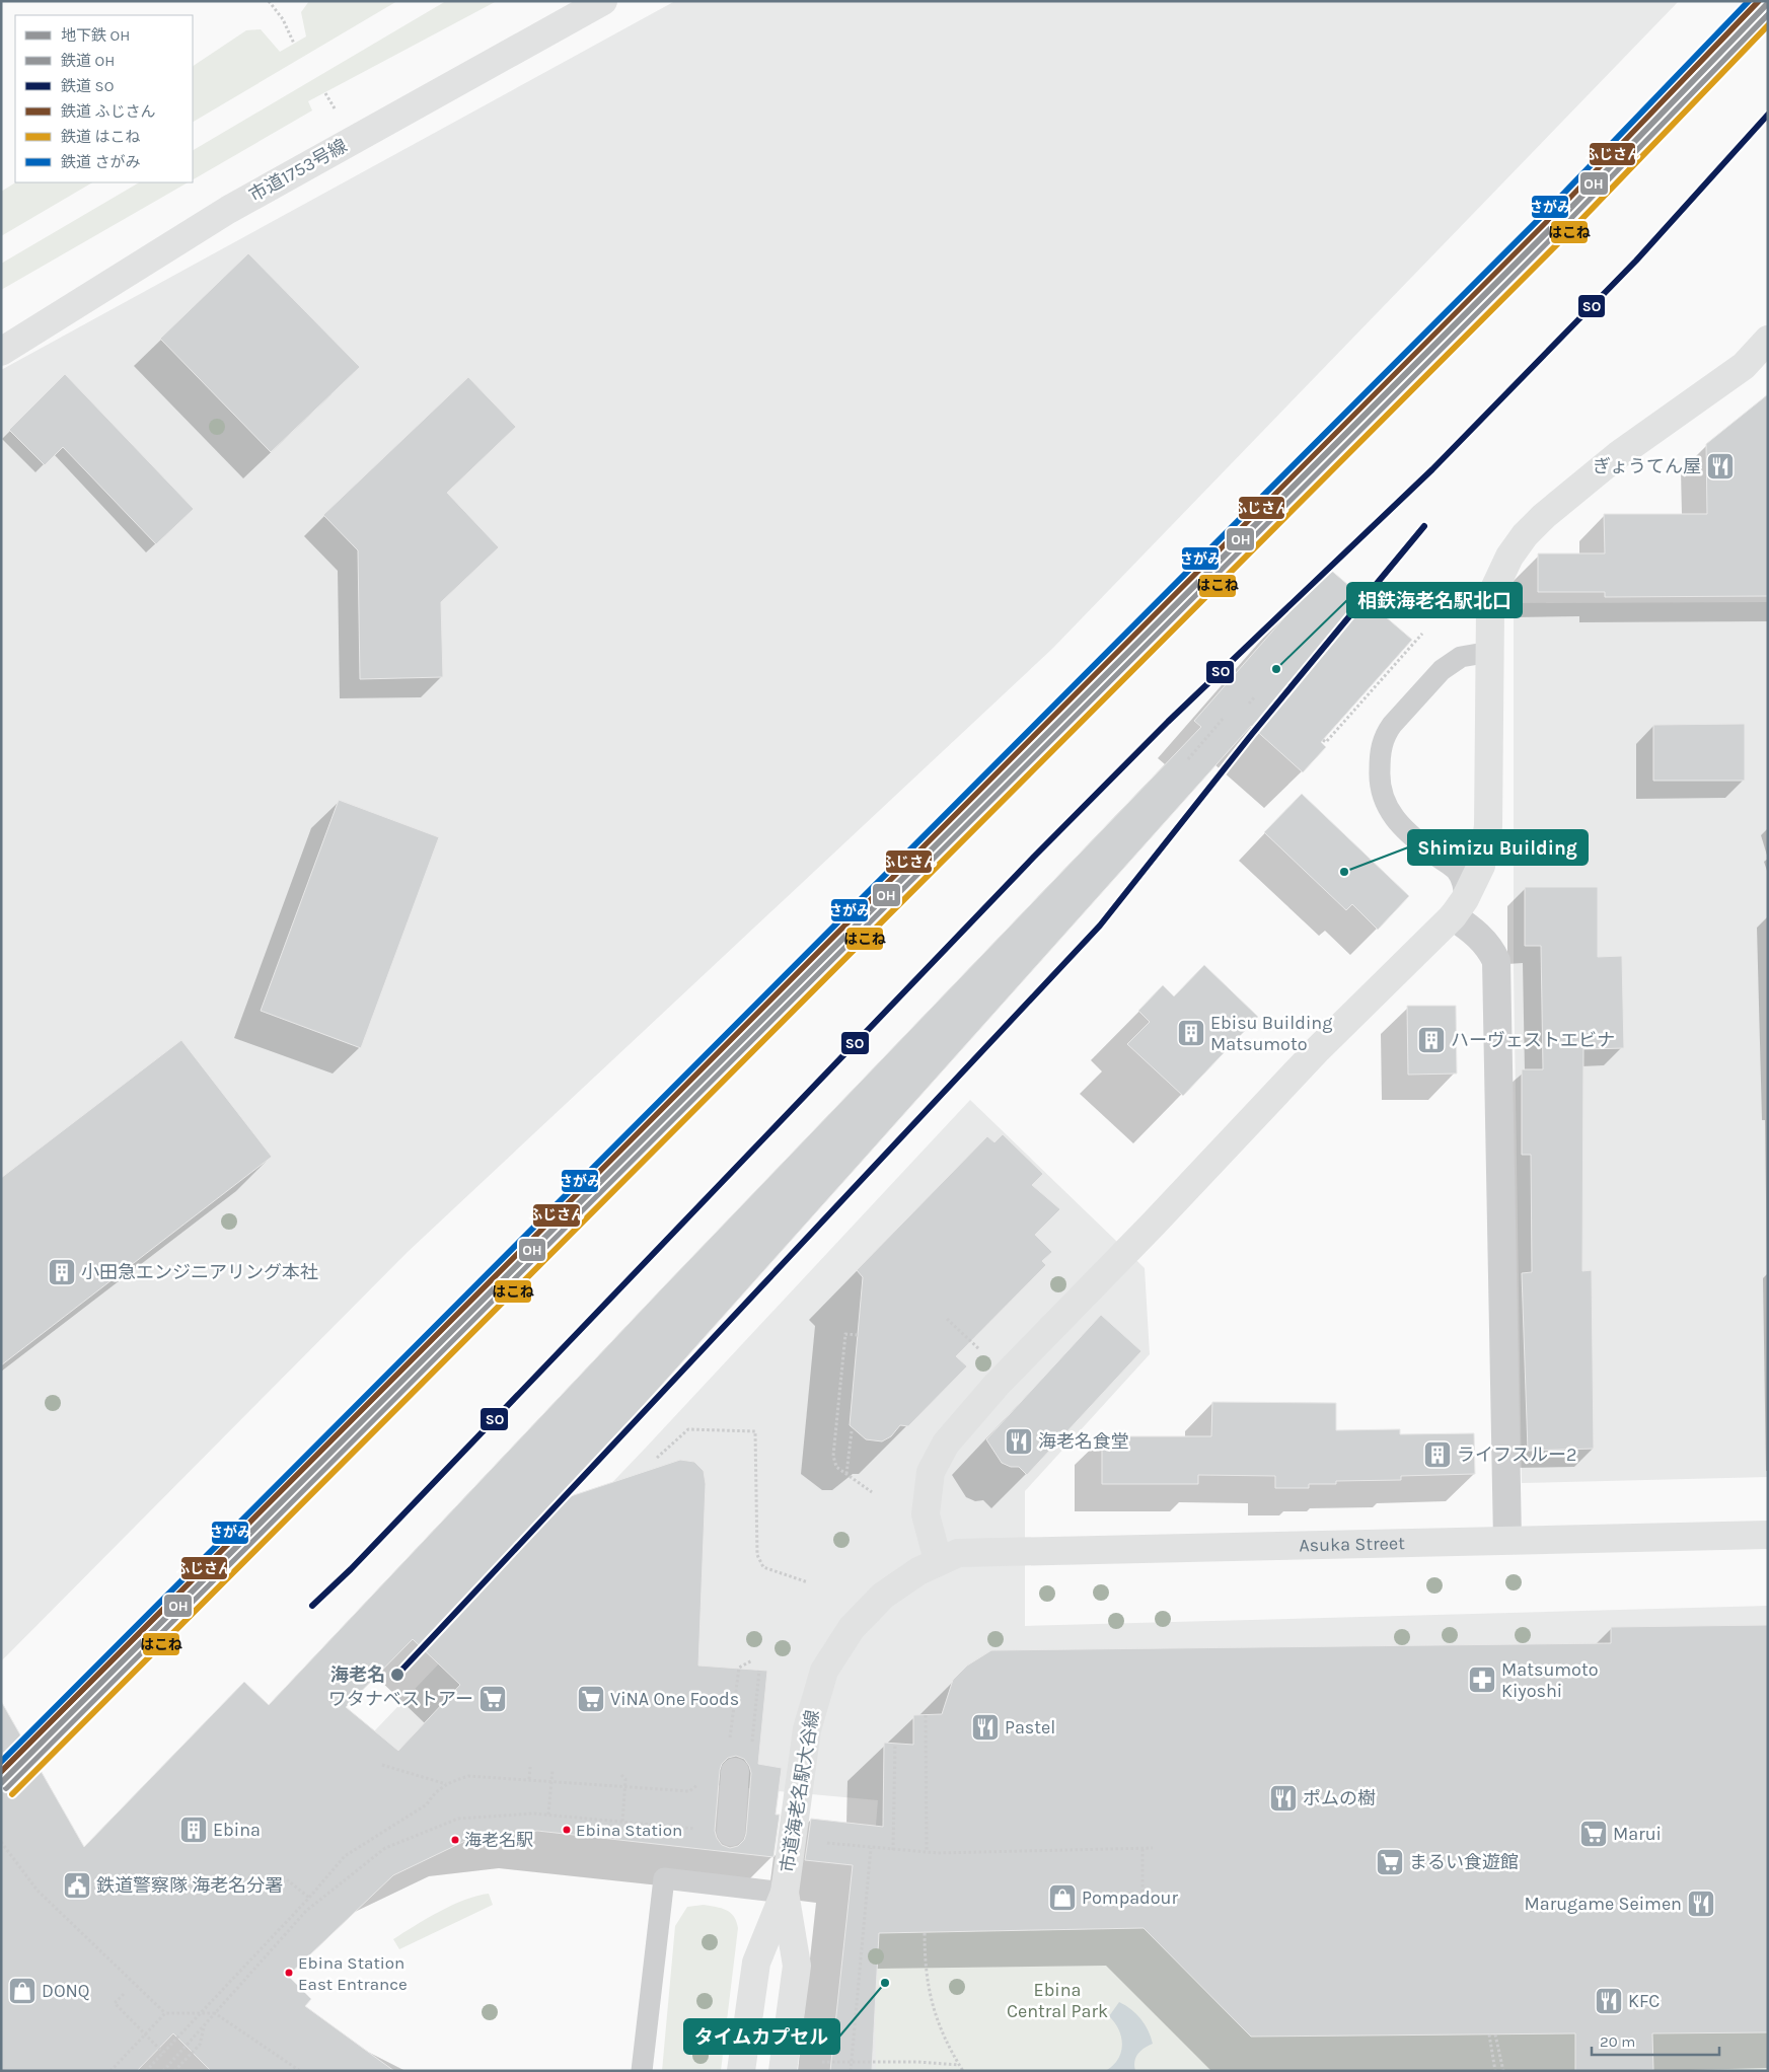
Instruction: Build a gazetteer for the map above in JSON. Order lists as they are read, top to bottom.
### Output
{
  "streets": {
    "street": ["市道1753号線", "Asuka Street", "市道海老名駅大谷線"]
  },
  "crossings": [
    ["Asuka Street", "市道海老名駅大谷線"]
  ],
  "parks": ["Ebina Central Park"],
  "places": {
    "restaurant": [
      "ぎょうてん屋",
      "海老名食堂",
      "Pastel",
      "ポムの樹",
      "Marugame Seimen",
      "KFC"
    ],
    "other": [
      "相鉄海老名駅北口",
      "Shimizu Building",
      "海老名",
      "Ebina Station",
      "海老名駅",
      "Ebina Station East Entrance",
      "タイムカプセル"
    ],
    "building": [
      "Ebisu Building Matsumoto",
      "ハーヴェストエビナ",
      "小田急エンジニアリング本社",
      "ライフスルー2",
      "Ebina"
    ],
    "pharmacy": ["Matsumoto Kiyoshi"],
    "supermarket": [
      "ワタナベストアー",
      "ViNA One Foods",
      "Marui",
      "まるい食遊館"
    ],
    "public building": ["鉄道警察隊 海老名分署"],
    "shop": ["Pompadour", "DONQ"]
  },
  "lines": [
    "rail line ふじさん",
    "rail line さがみ",
    "metro line OH",
    "rail line OH",
    "rail line はこね",
    "rail line SO"
  ],
  "legend": [
    "地下鉄 OH",
    "鉄道 OH",
    "鉄道 SO",
    "鉄道 ふじさん",
    "鉄道 はこね",
    "鉄道 さがみ"
  ],
  "scale_bar": "20 m"
}
